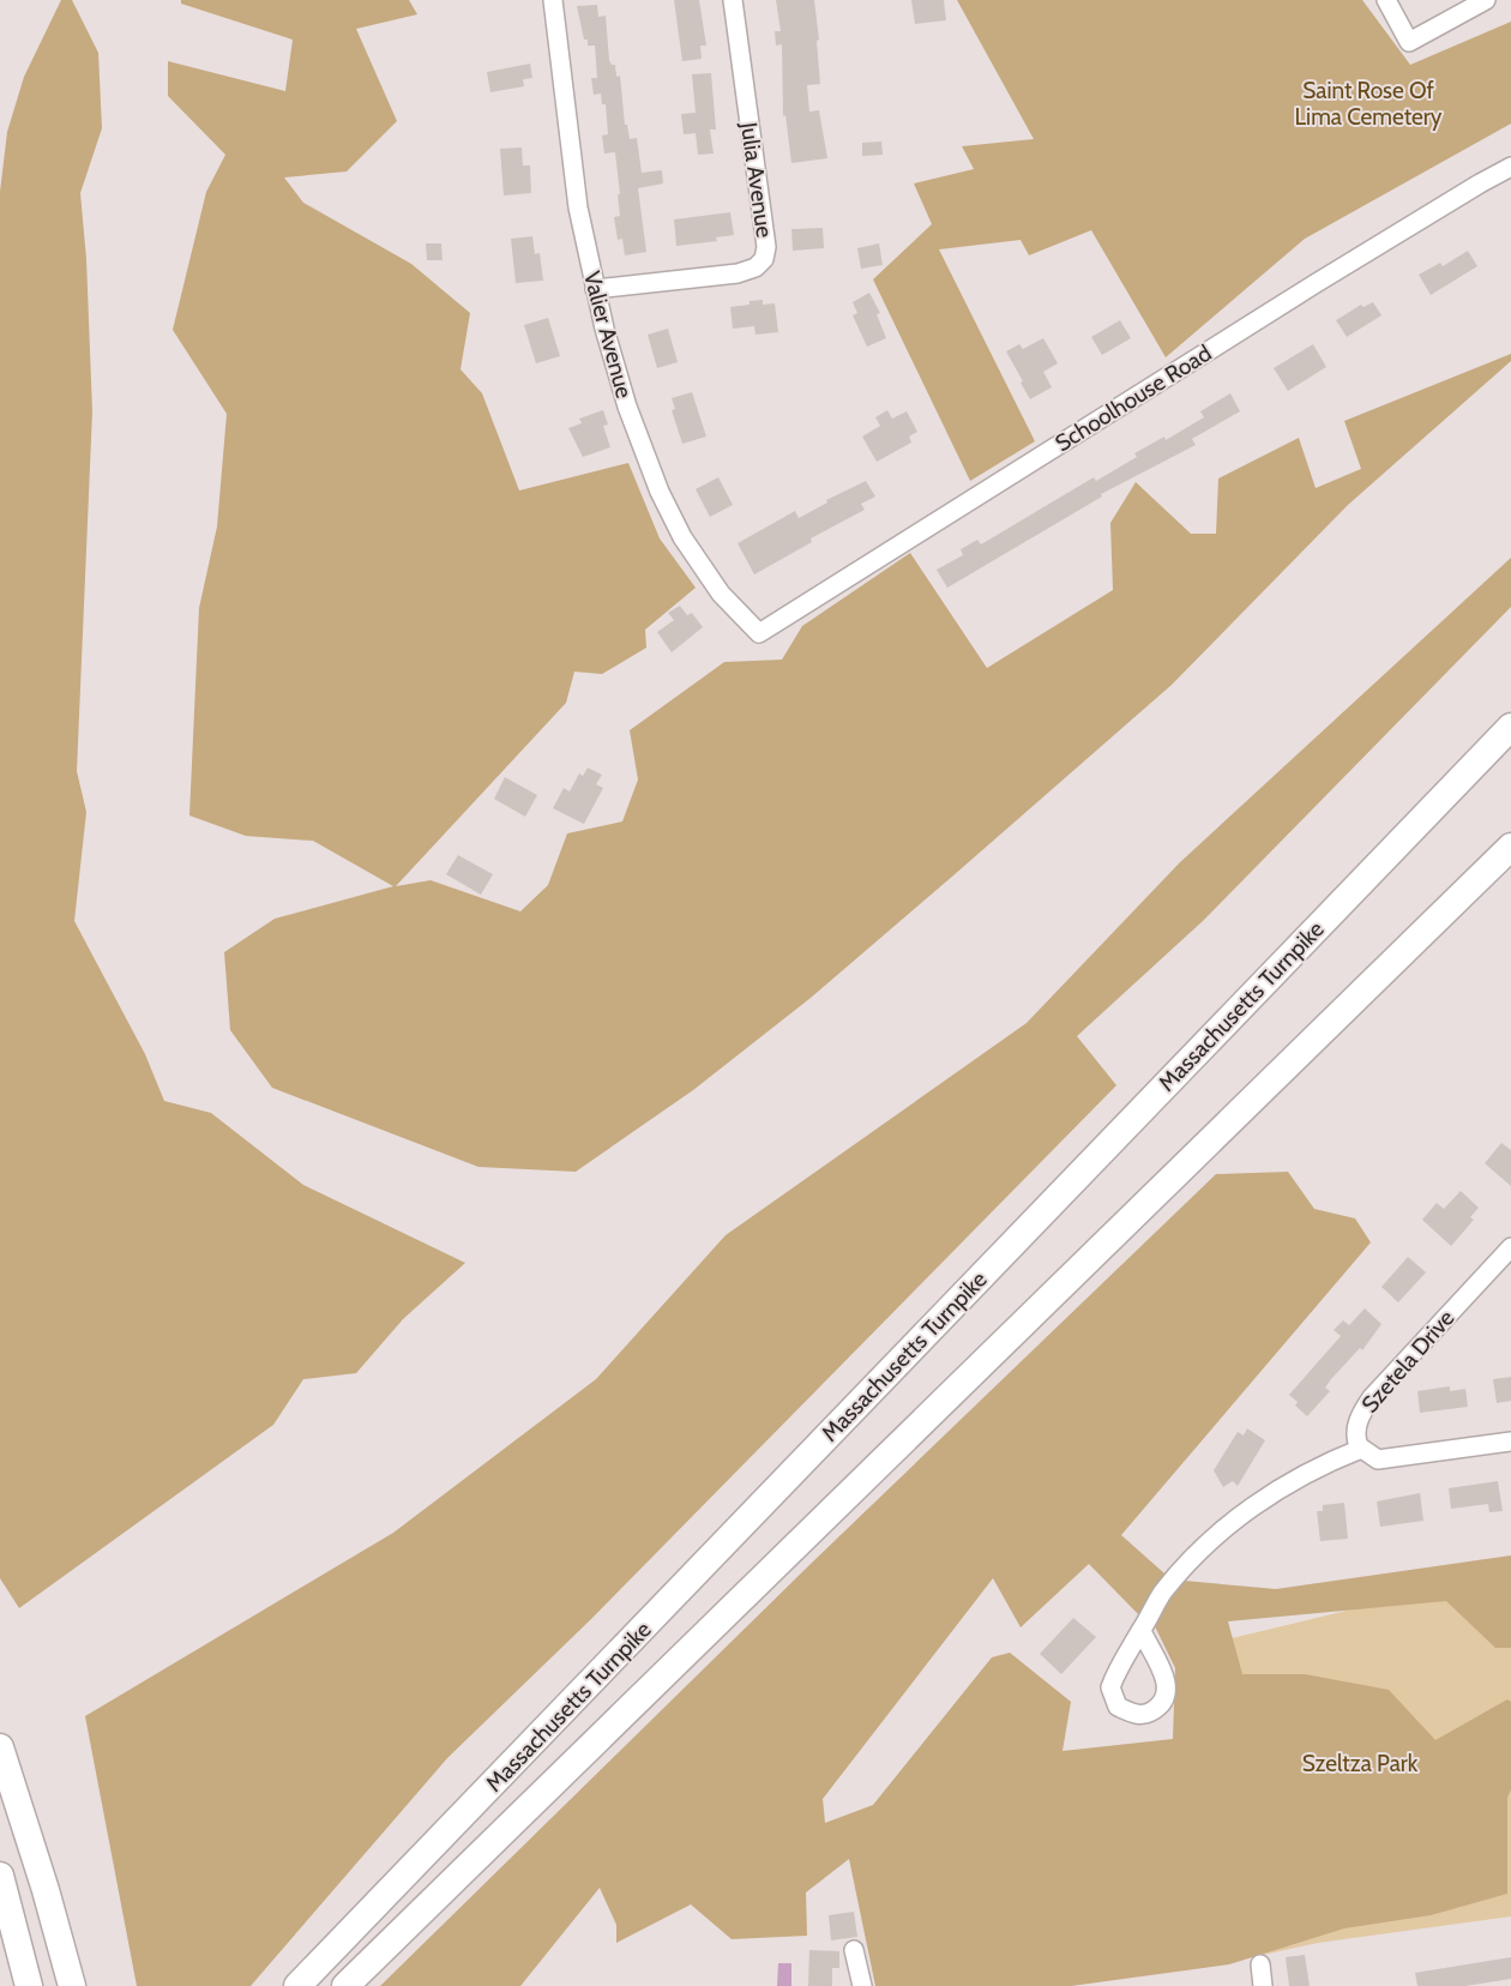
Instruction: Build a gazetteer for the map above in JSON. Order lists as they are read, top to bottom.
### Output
{
  "streets": {
    "highway": ["Massachusetts Turnpike"],
    "street": [
      "Julia Avenue",
      "Valier Avenue",
      "Schoolhouse Road",
      "Szetela Drive"
    ]
  },
  "crossings": [
    ["Julia Avenue", "Valier Avenue"],
    ["Valier Avenue", "Schoolhouse Road"]
  ],
  "parks": ["Saint Rose Of Lima Cemetery", "Szeltza Park"]
}
